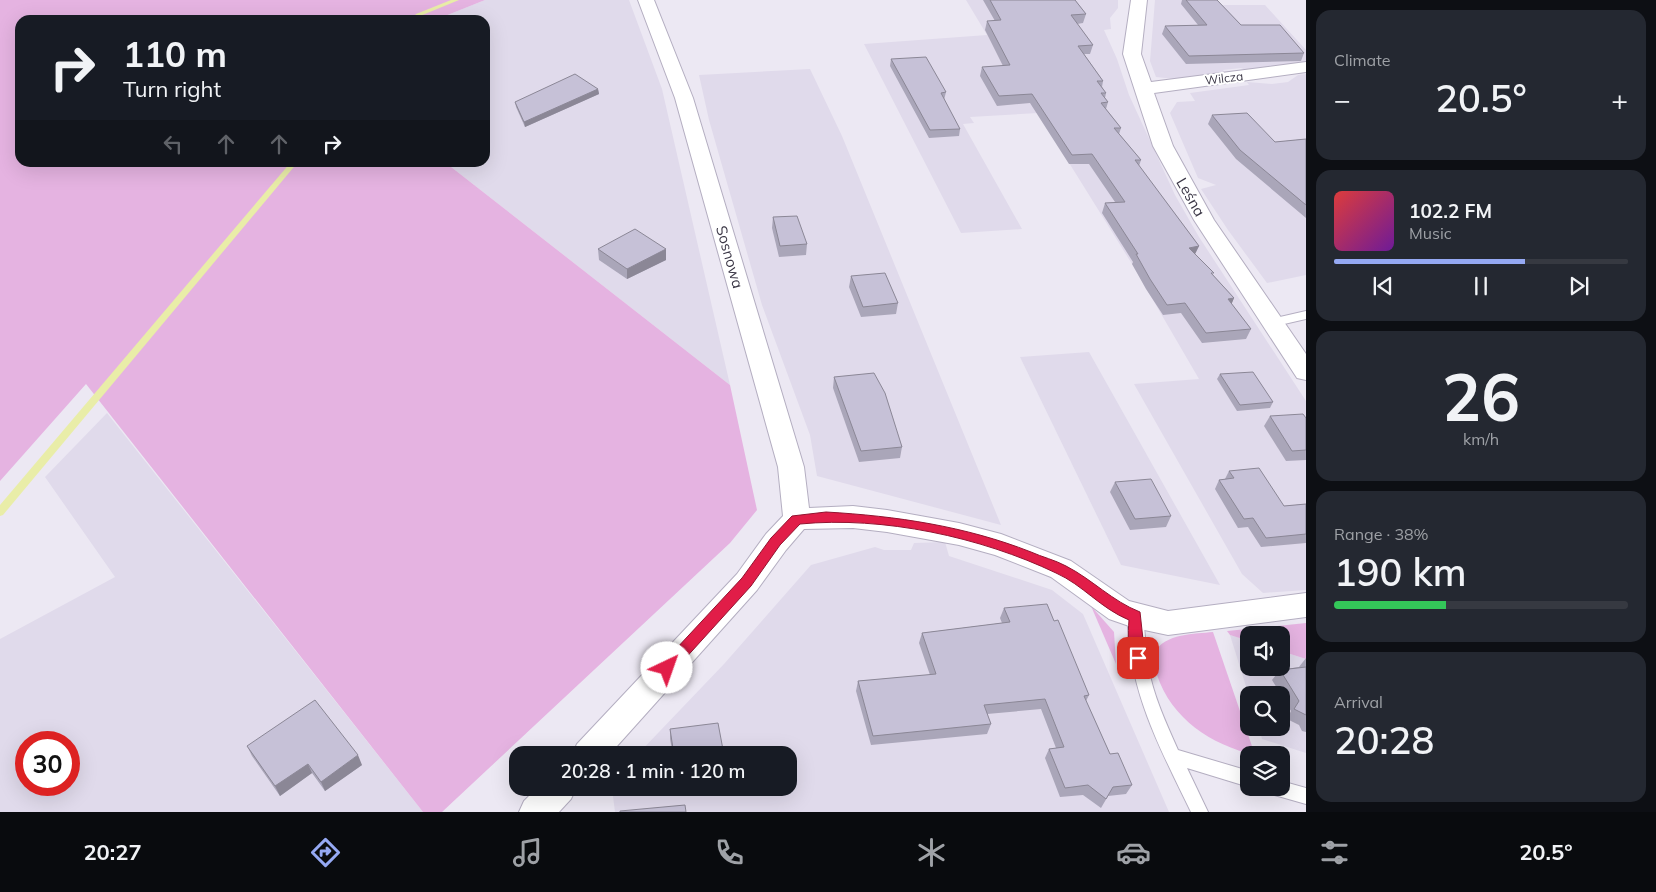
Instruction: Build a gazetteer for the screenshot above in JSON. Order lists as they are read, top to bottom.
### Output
{
  "streets": {
    "street": ["Wilcza", "Leśna", "Sosnowa"]
  },
  "crossings": [
    ["Wilcza", "Leśna"]
  ],
  "page": {
    "tile": [
      "Climate",
      ["26", "km/h"],
      ["Range · 38%", "190 km"],
      ["Arrival", "20:28"]
    ],
    "turn": ["110 m", "Turn right"],
    "heat": ["−", "20.5°", "+"],
    "song": ["102.2 FM", "Music"],
    "limit": "30",
    "trip": "20:28 · 1 min · 120 m",
    "tabs": ["20:27", "20.5°"]
  }
}
